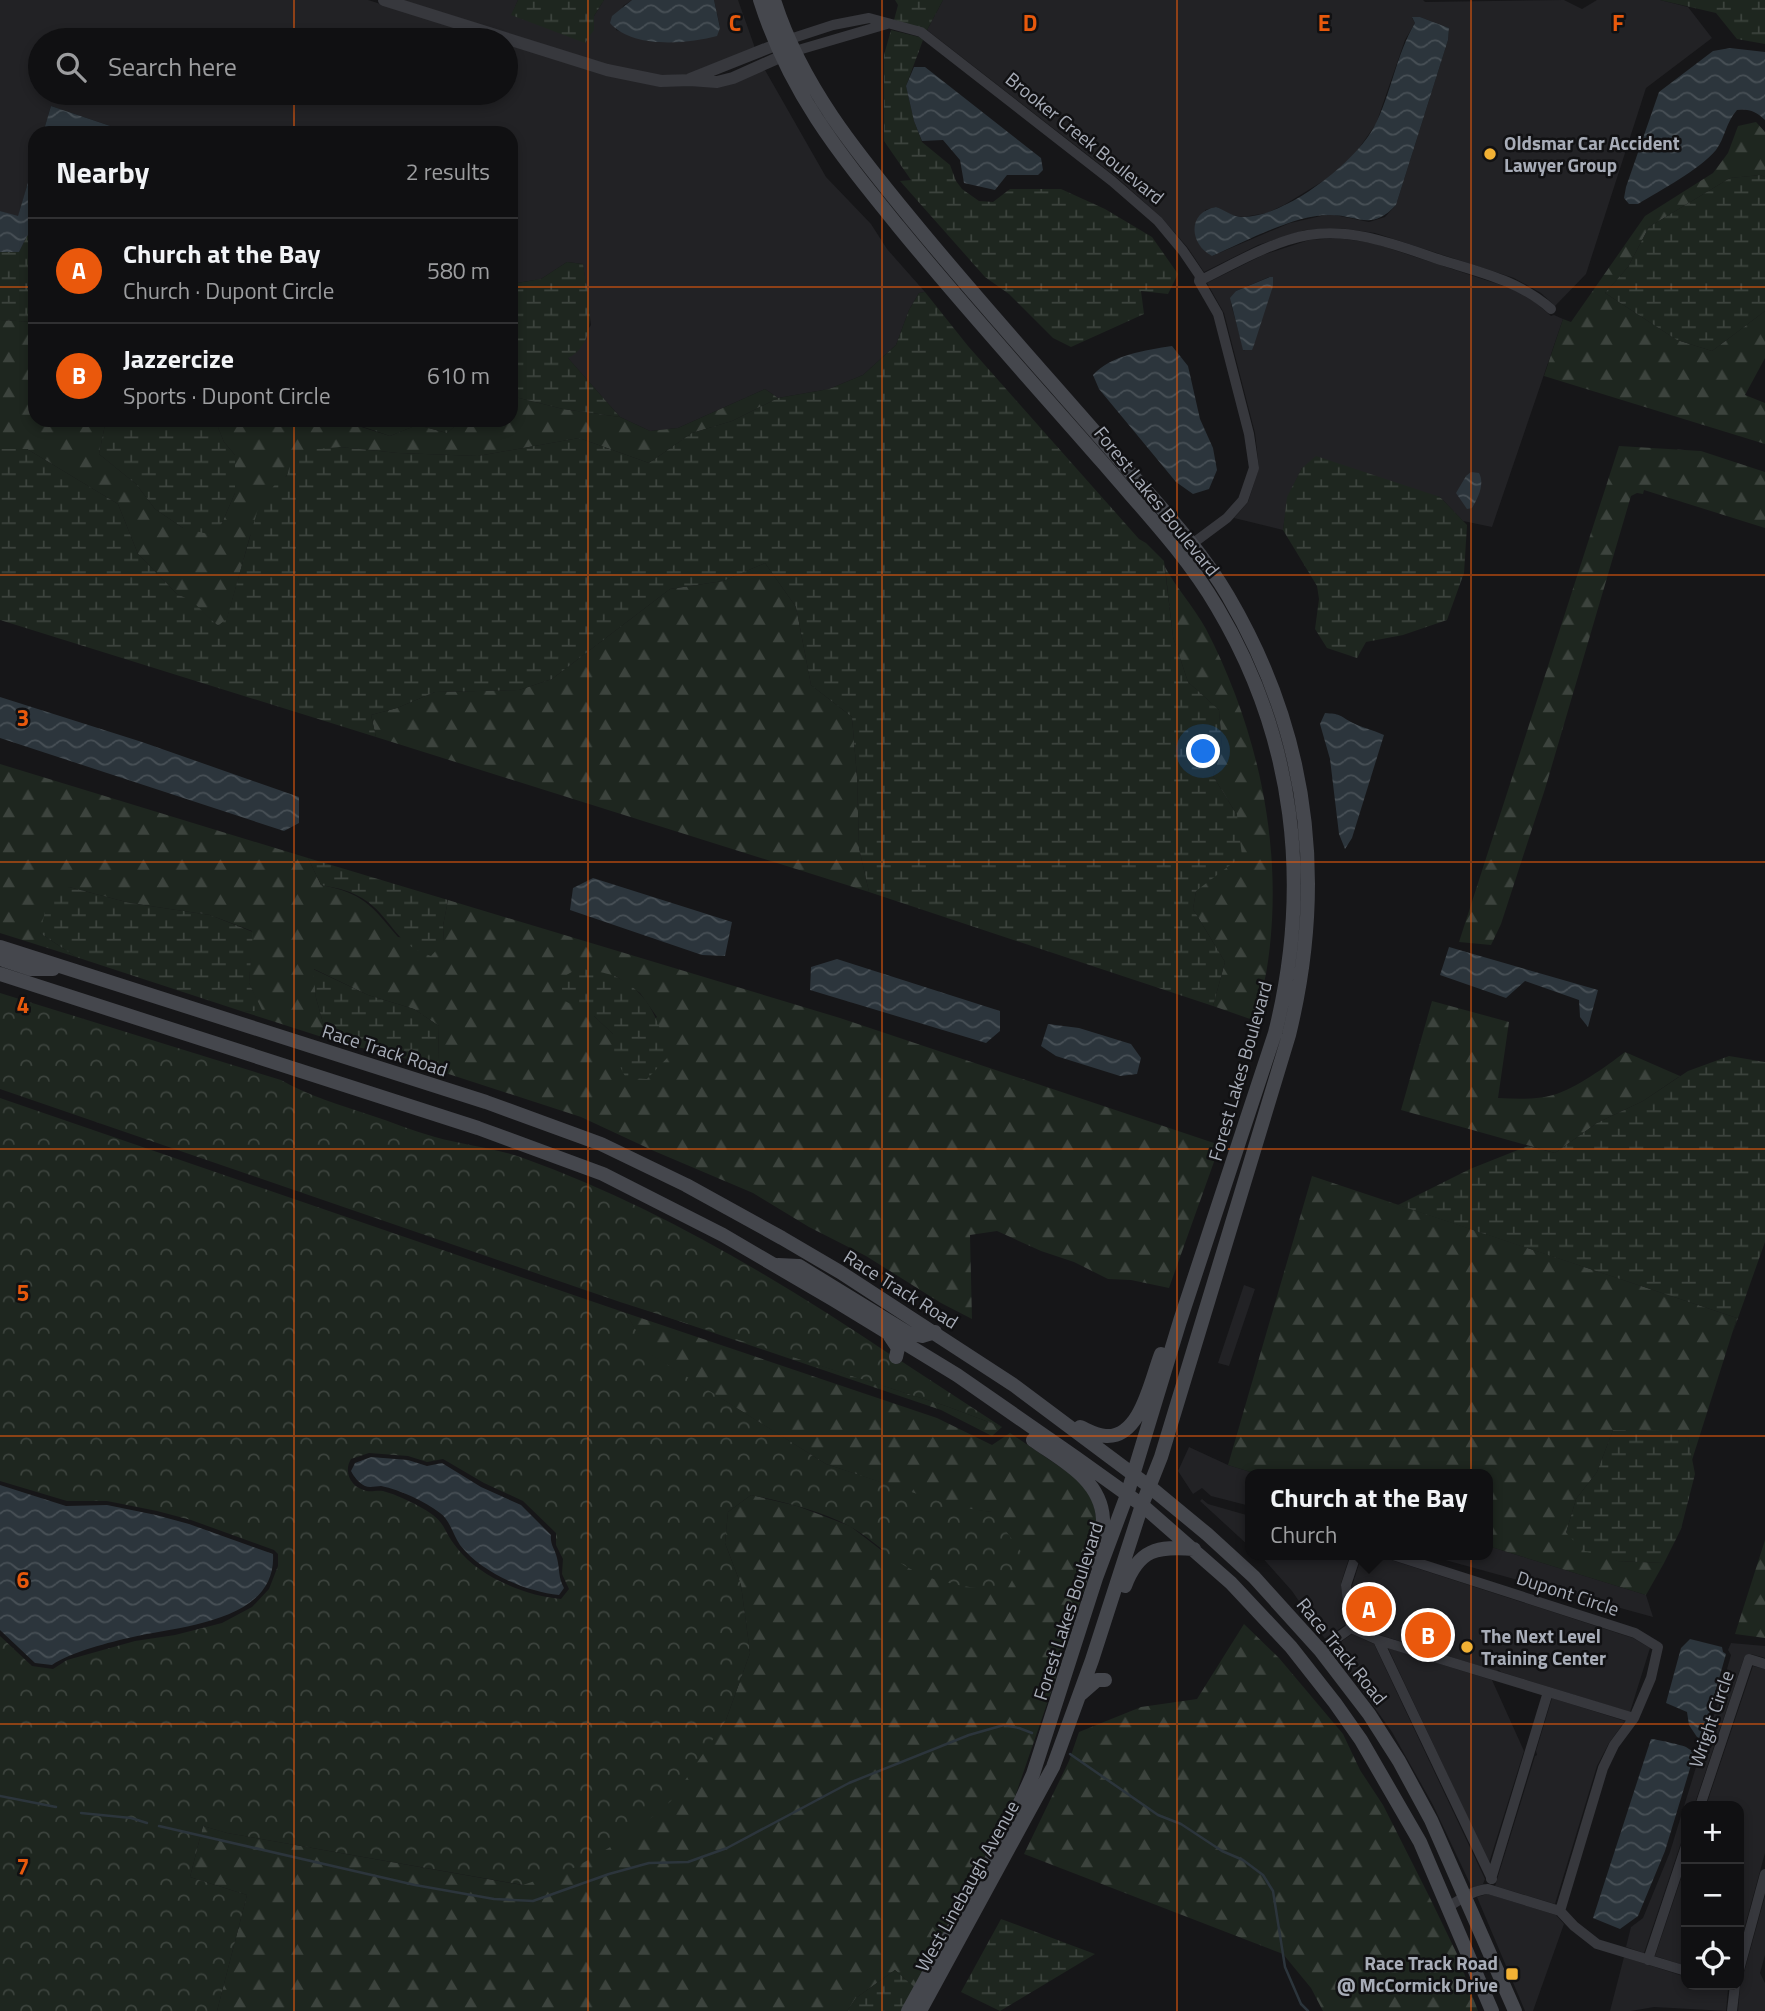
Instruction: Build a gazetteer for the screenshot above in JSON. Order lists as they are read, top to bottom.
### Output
{
  "streets": {
    "main road": ["Forest Lakes Boulevard", "Race Track Road", "West Linebaugh Avenue"],
    "street": ["Brooker Creek Boulevard", "Dupont Circle", "Wright Circle"]
  },
  "crossings": [
    ["Brooker Creek Boulevard", "Forest Lakes Boulevard"],
    ["Forest Lakes Boulevard", "Race Track Road"],
    ["Forest Lakes Boulevard", "West Linebaugh Avenue"]
  ],
  "places": {
    "other": ["Oldsmar Car Accident Lawyer Group", "The Next Level Training Center"],
    "transit": ["Race Track Road @ McCormick Drive"]
  },
  "page": {
    "search": "Search here",
    "heading": ["Nearby", "2 results"],
    "list": [
      {
        "mark": "A",
        "name": "Church at the Bay",
        "note": "Church · Dupont Circle",
        "value": "580 m"
      },
      {
        "mark": "B",
        "name": "Jazzercize",
        "note": "Sports · Dupont Circle",
        "value": "610 m"
      }
    ],
    "popup": ["Church at the Bay", "Church"],
    "pins": ["A", "B"],
    "map_buttons": ["+", "−"]
  },
  "grid": {
    "columns": [
      "C",
      "D",
      "E",
      "F"
    ],
    "rows": [
      "3",
      "4",
      "5",
      "6",
      "7"
    ]
  }
}
